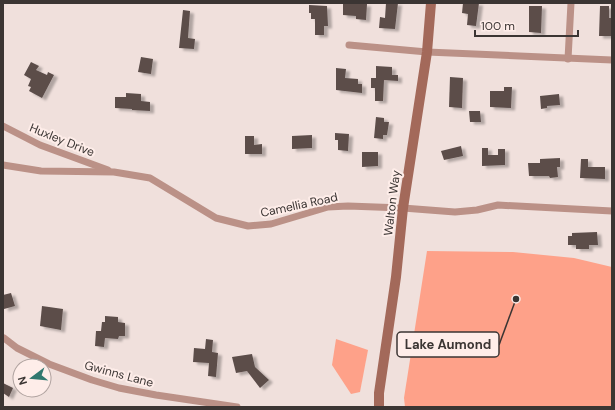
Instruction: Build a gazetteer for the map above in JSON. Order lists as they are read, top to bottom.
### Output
{
  "streets": {
    "main road": ["Walton Way"],
    "street": ["Huxley Drive", "Camellia Road", "Gwinns Lane"]
  },
  "crossings": [
    ["Huxley Drive", "Camellia Road"],
    ["Walton Way", "Camellia Road"]
  ],
  "places": ["Lake Aumond"],
  "scale_bar": "100 m",
  "north": "left"
}
